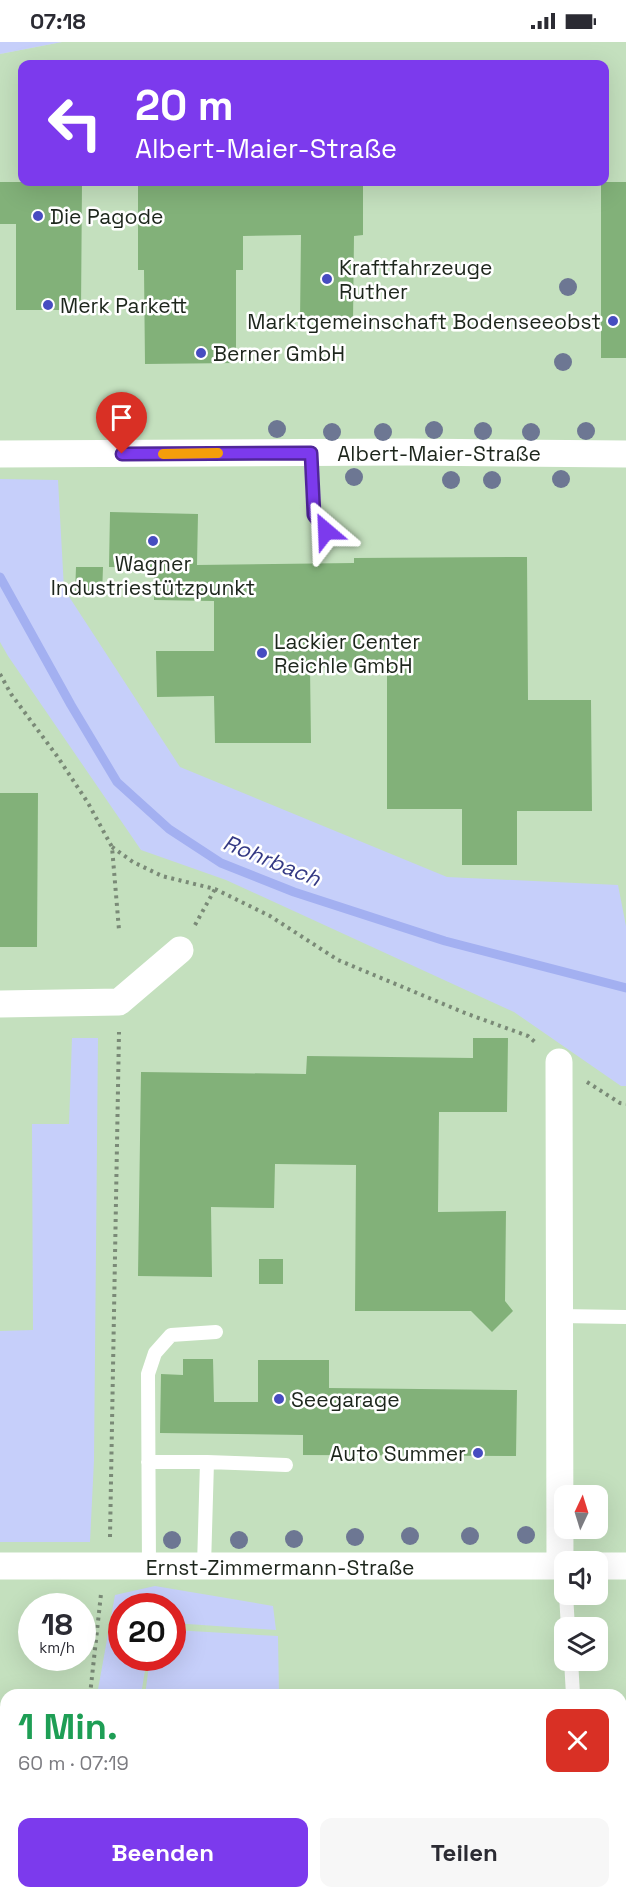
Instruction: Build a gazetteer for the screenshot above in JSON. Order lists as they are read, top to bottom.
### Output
{
  "streets": {
    "street": ["Albert-Maier-Straße", "Ernst-Zimmermann-Straße"]
  },
  "water": ["Rohrbach"],
  "places": [
    "Die Pagode",
    "Kraftfahrzeuge Ruther",
    "Merk Parkett",
    "Marktgemeinschaft Bodenseeobst",
    "Berner GmbH",
    "Wagner Industriestützpunkt",
    "Lackier Center Reichle GmbH",
    "Seegarage",
    "Auto Summer"
  ],
  "north": "top",
  "page": {
    "status": "07:18",
    "turn": ["20 m", "Albert-Maier-Straße"],
    "speed": "18 km/h",
    "limit": "20",
    "heading": ["1 Min.", "60 m · 07:19"],
    "buttons": ["Beenden", "Teilen"]
  }
}
